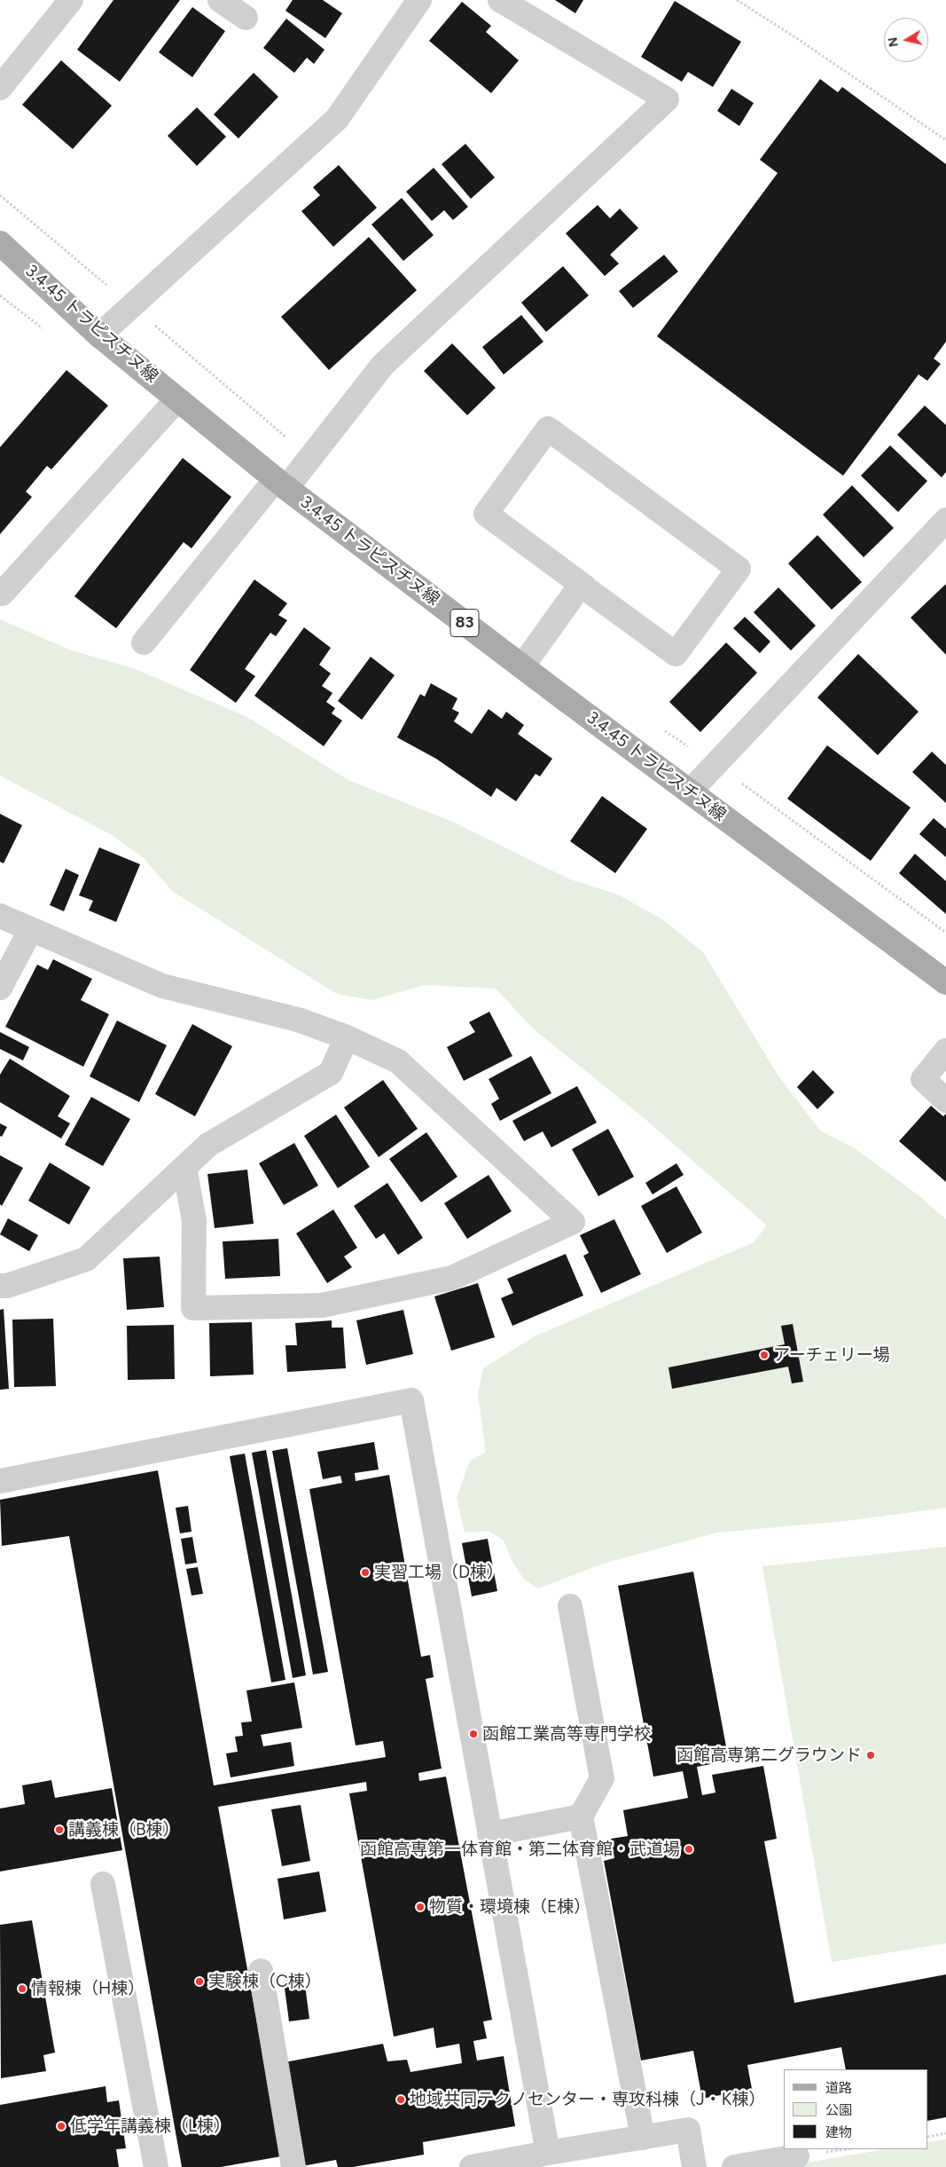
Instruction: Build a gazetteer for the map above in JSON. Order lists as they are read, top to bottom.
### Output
{
  "streets": {
    "main road": ["3.4.45 トラピスチヌ線", "83"]
  },
  "places": [
    "アーチェリー場",
    "実習工場（D棟）",
    "函館工業高等専門学校",
    "函館高専第二グラウンド",
    "講義棟（B棟）",
    "函館高専第一体育館・第二体育館・武道場",
    "物質・環境棟（E棟）",
    "実験棟（C棟）",
    "情報棟（H棟）",
    "地域共同テクノセンター・専攻科棟（J・K棟）",
    "低学年講義棟（L棟）"
  ],
  "legend": ["道路", "公園", "建物"],
  "north": "left"
}
